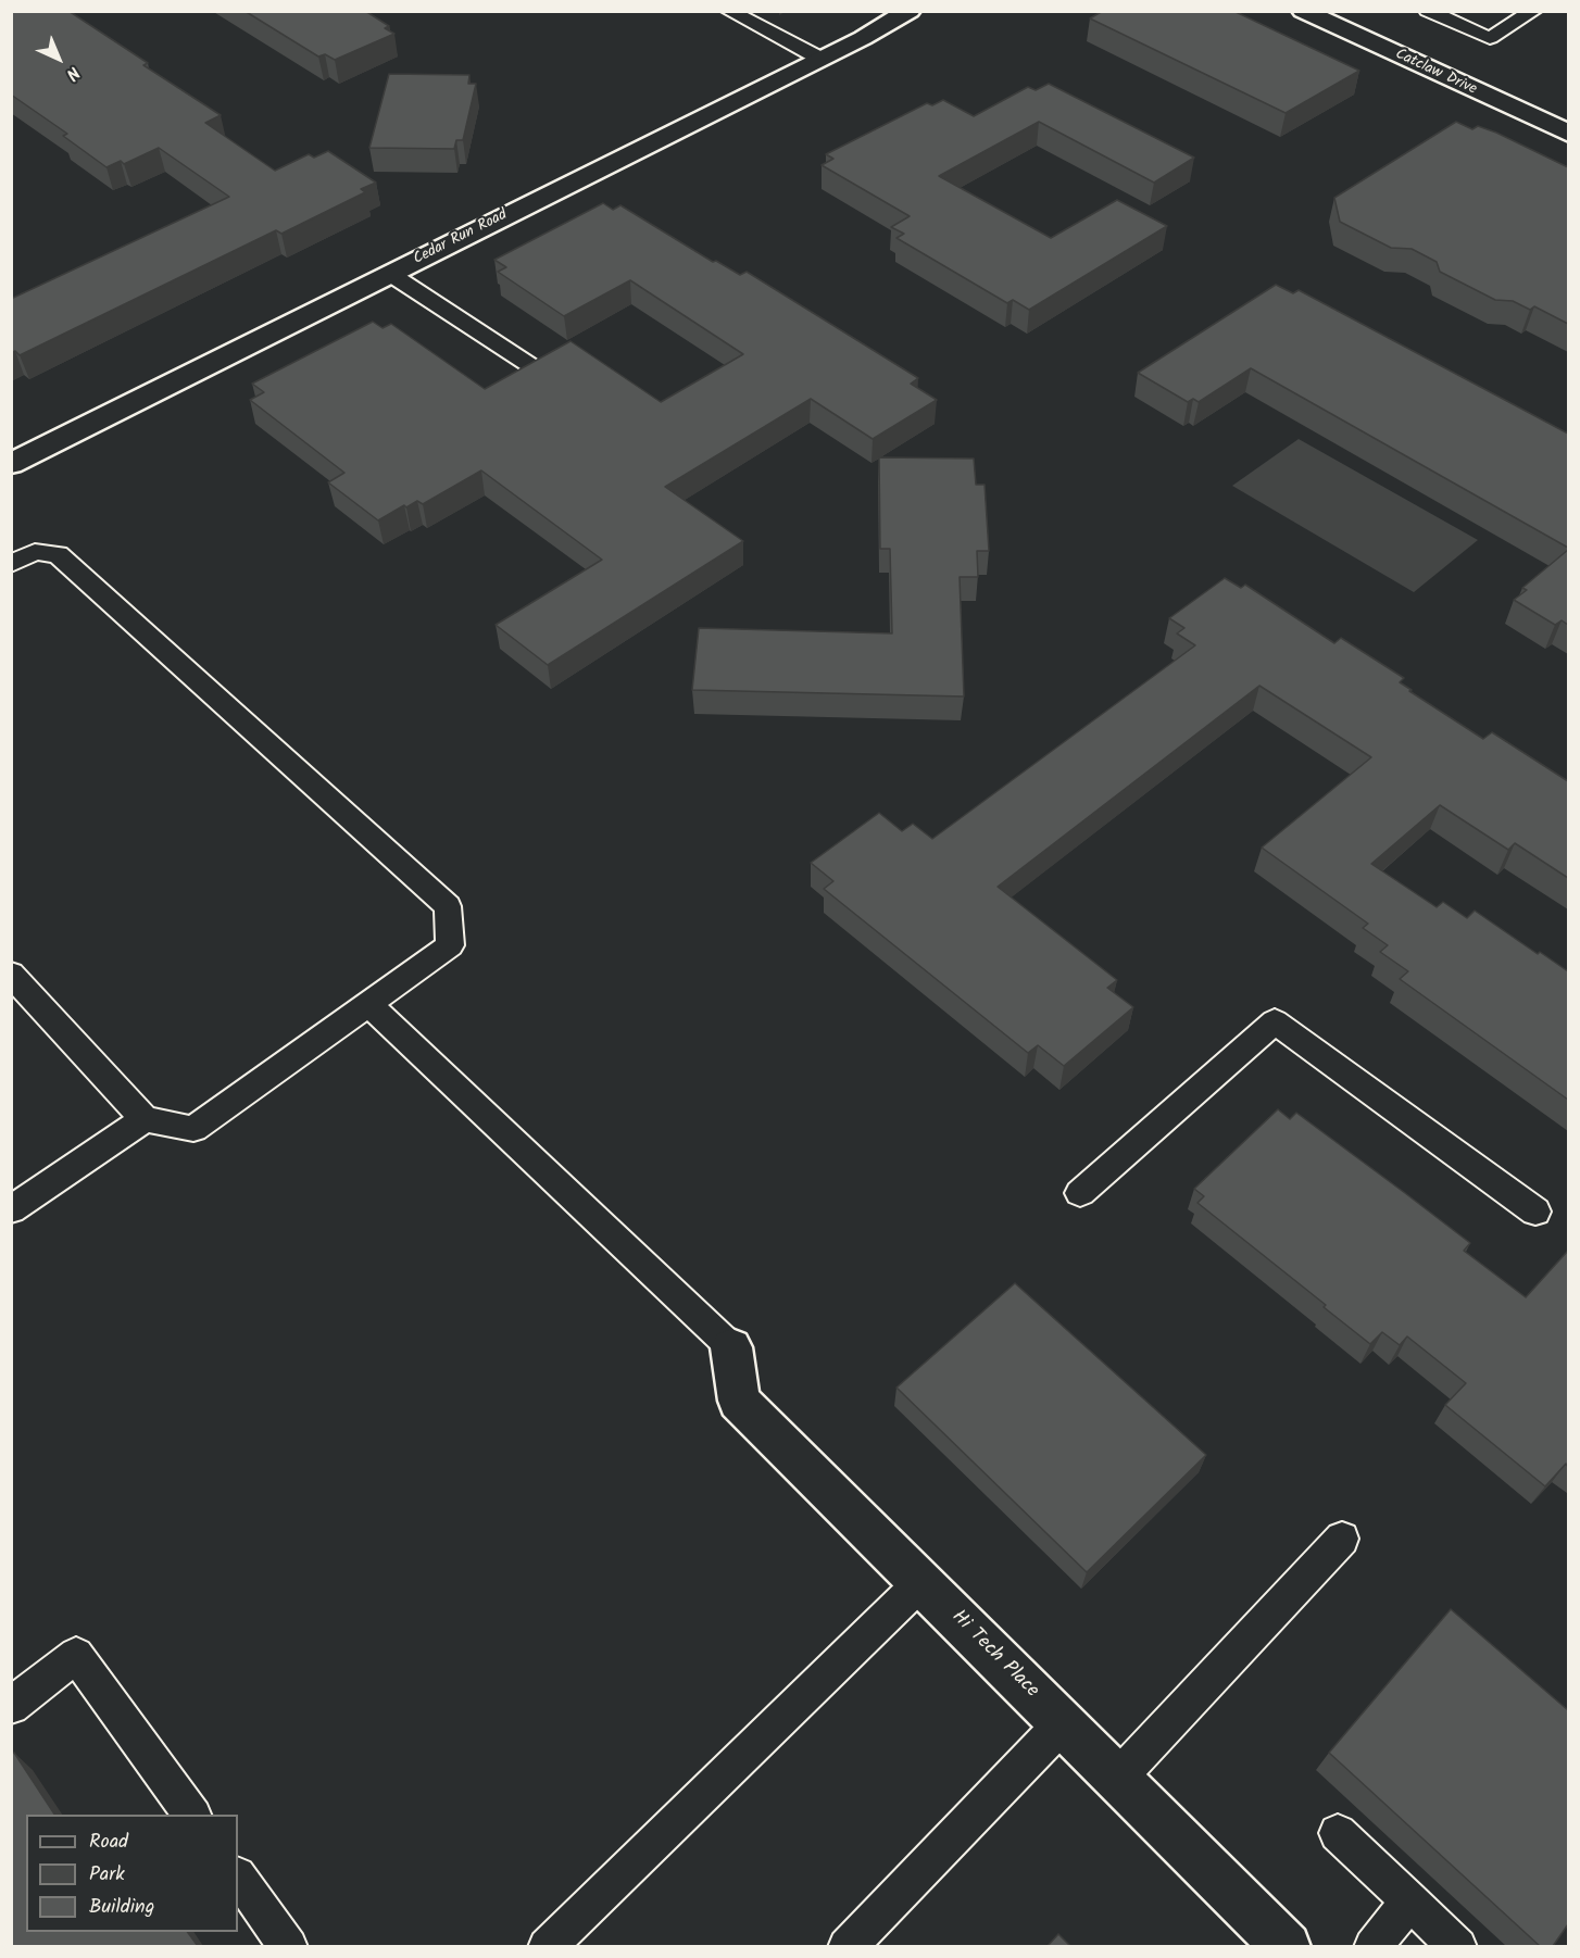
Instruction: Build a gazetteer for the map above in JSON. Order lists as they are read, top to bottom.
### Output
{
  "streets": {
    "street": ["Catclaw Drive", "Cedar Run Road", "Hi Tech Place"]
  },
  "legend": ["Road", "Park", "Building"],
  "north": "bottom right"
}
